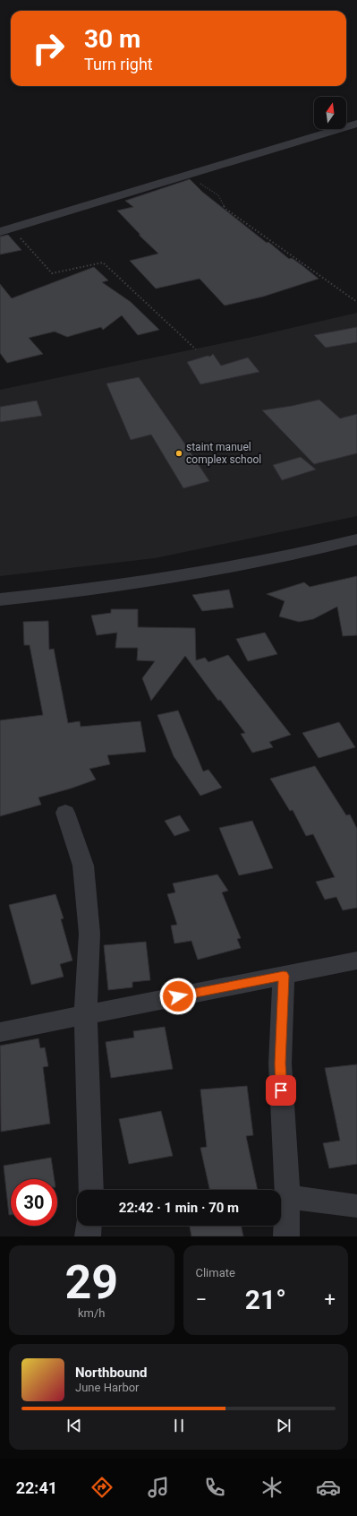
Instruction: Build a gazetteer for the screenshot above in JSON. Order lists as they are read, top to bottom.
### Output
{
  "places": ["staint manuel complex school"],
  "north": "top",
  "page": {
    "turn": ["30 m", "Turn right"],
    "limit": "30",
    "trip": "22:42 · 1 min · 70 m",
    "tile": [
      ["29", "km/h"],
      "Climate"
    ],
    "heat": ["−", "21°", "+"],
    "song": ["Northbound", "June Harbor"],
    "tabs": "22:41"
  }
}
